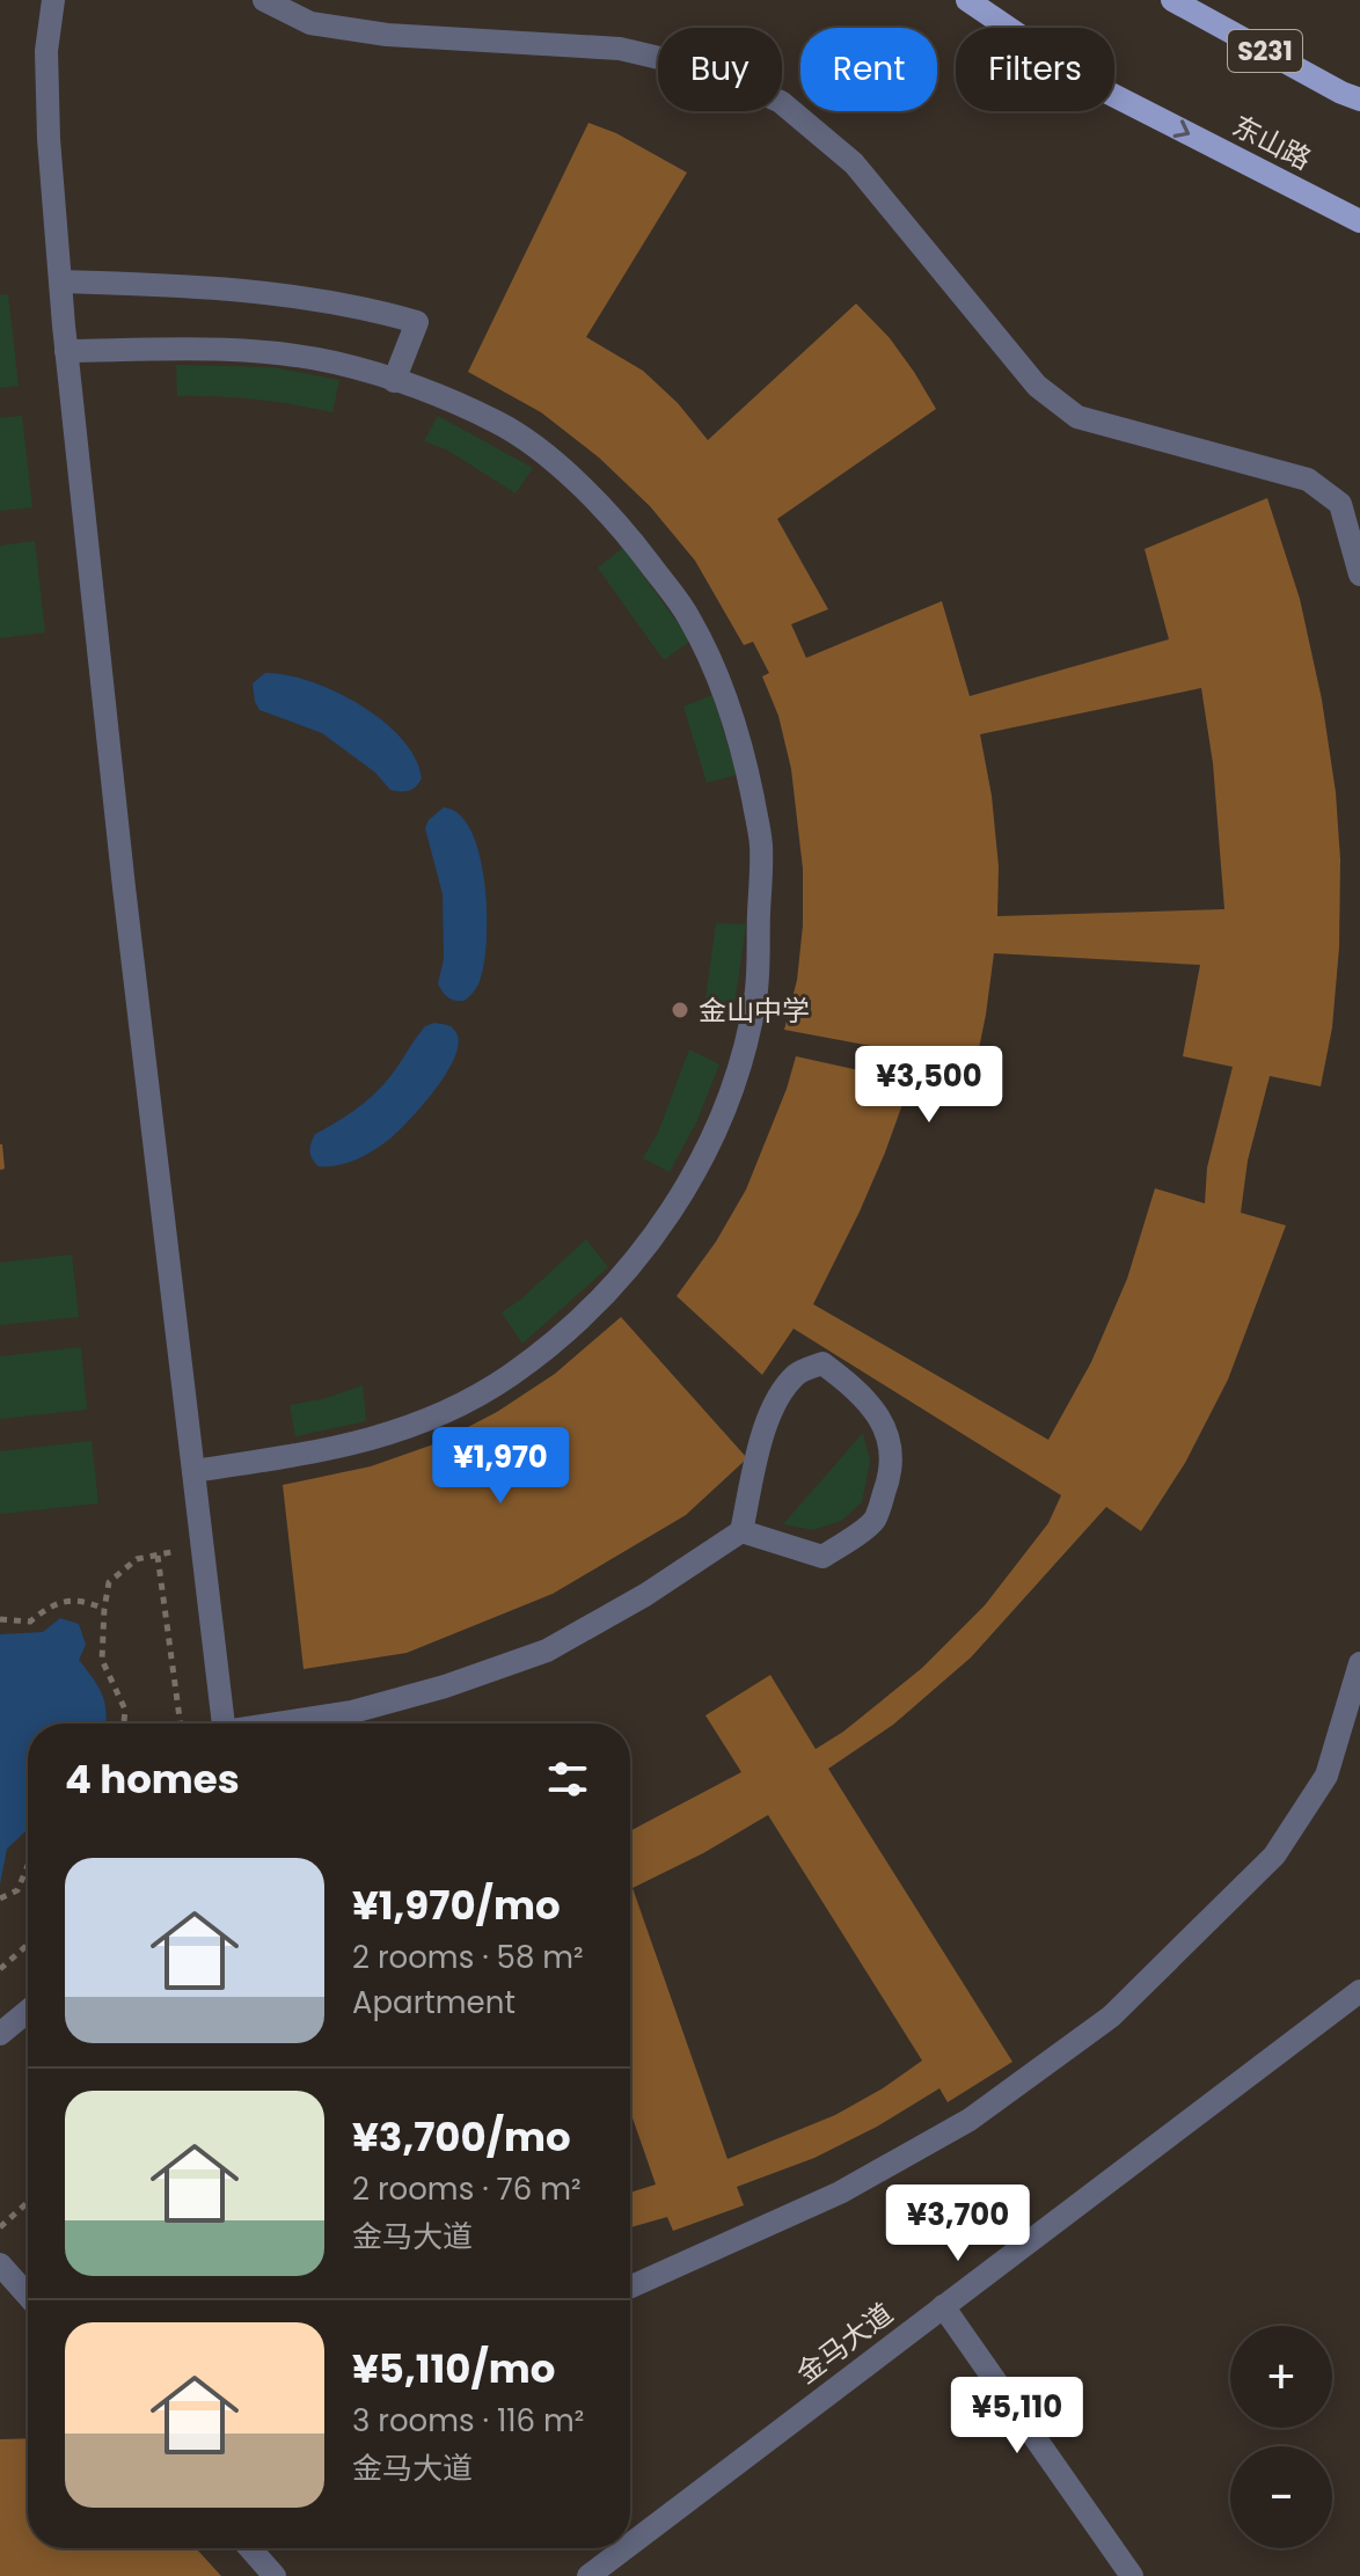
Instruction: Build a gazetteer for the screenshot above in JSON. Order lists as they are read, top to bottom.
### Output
{
  "streets": {
    "main road": ["S231", "东山路"],
    "street": ["金马大道"]
  },
  "places": ["金山中学"],
  "page": {
    "chip": ["Buy", "Rent", "Filters"],
    "price": [
      "¥3,500",
      "¥1,970",
      "¥3,700",
      "¥5,110"
    ],
    "heading": "4 homes",
    "list": [
      {
        "name": "¥1,970/mo",
        "note": "2 rooms · 58 m² · Apartment"
      },
      {
        "name": "¥3,700/mo",
        "note": "2 rooms · 76 m² · 金马大道"
      },
      {
        "name": "¥5,110/mo",
        "note": "3 rooms · 116 m² · 金马大道"
      }
    ],
    "map_buttons": ["+", "−"]
  }
}
